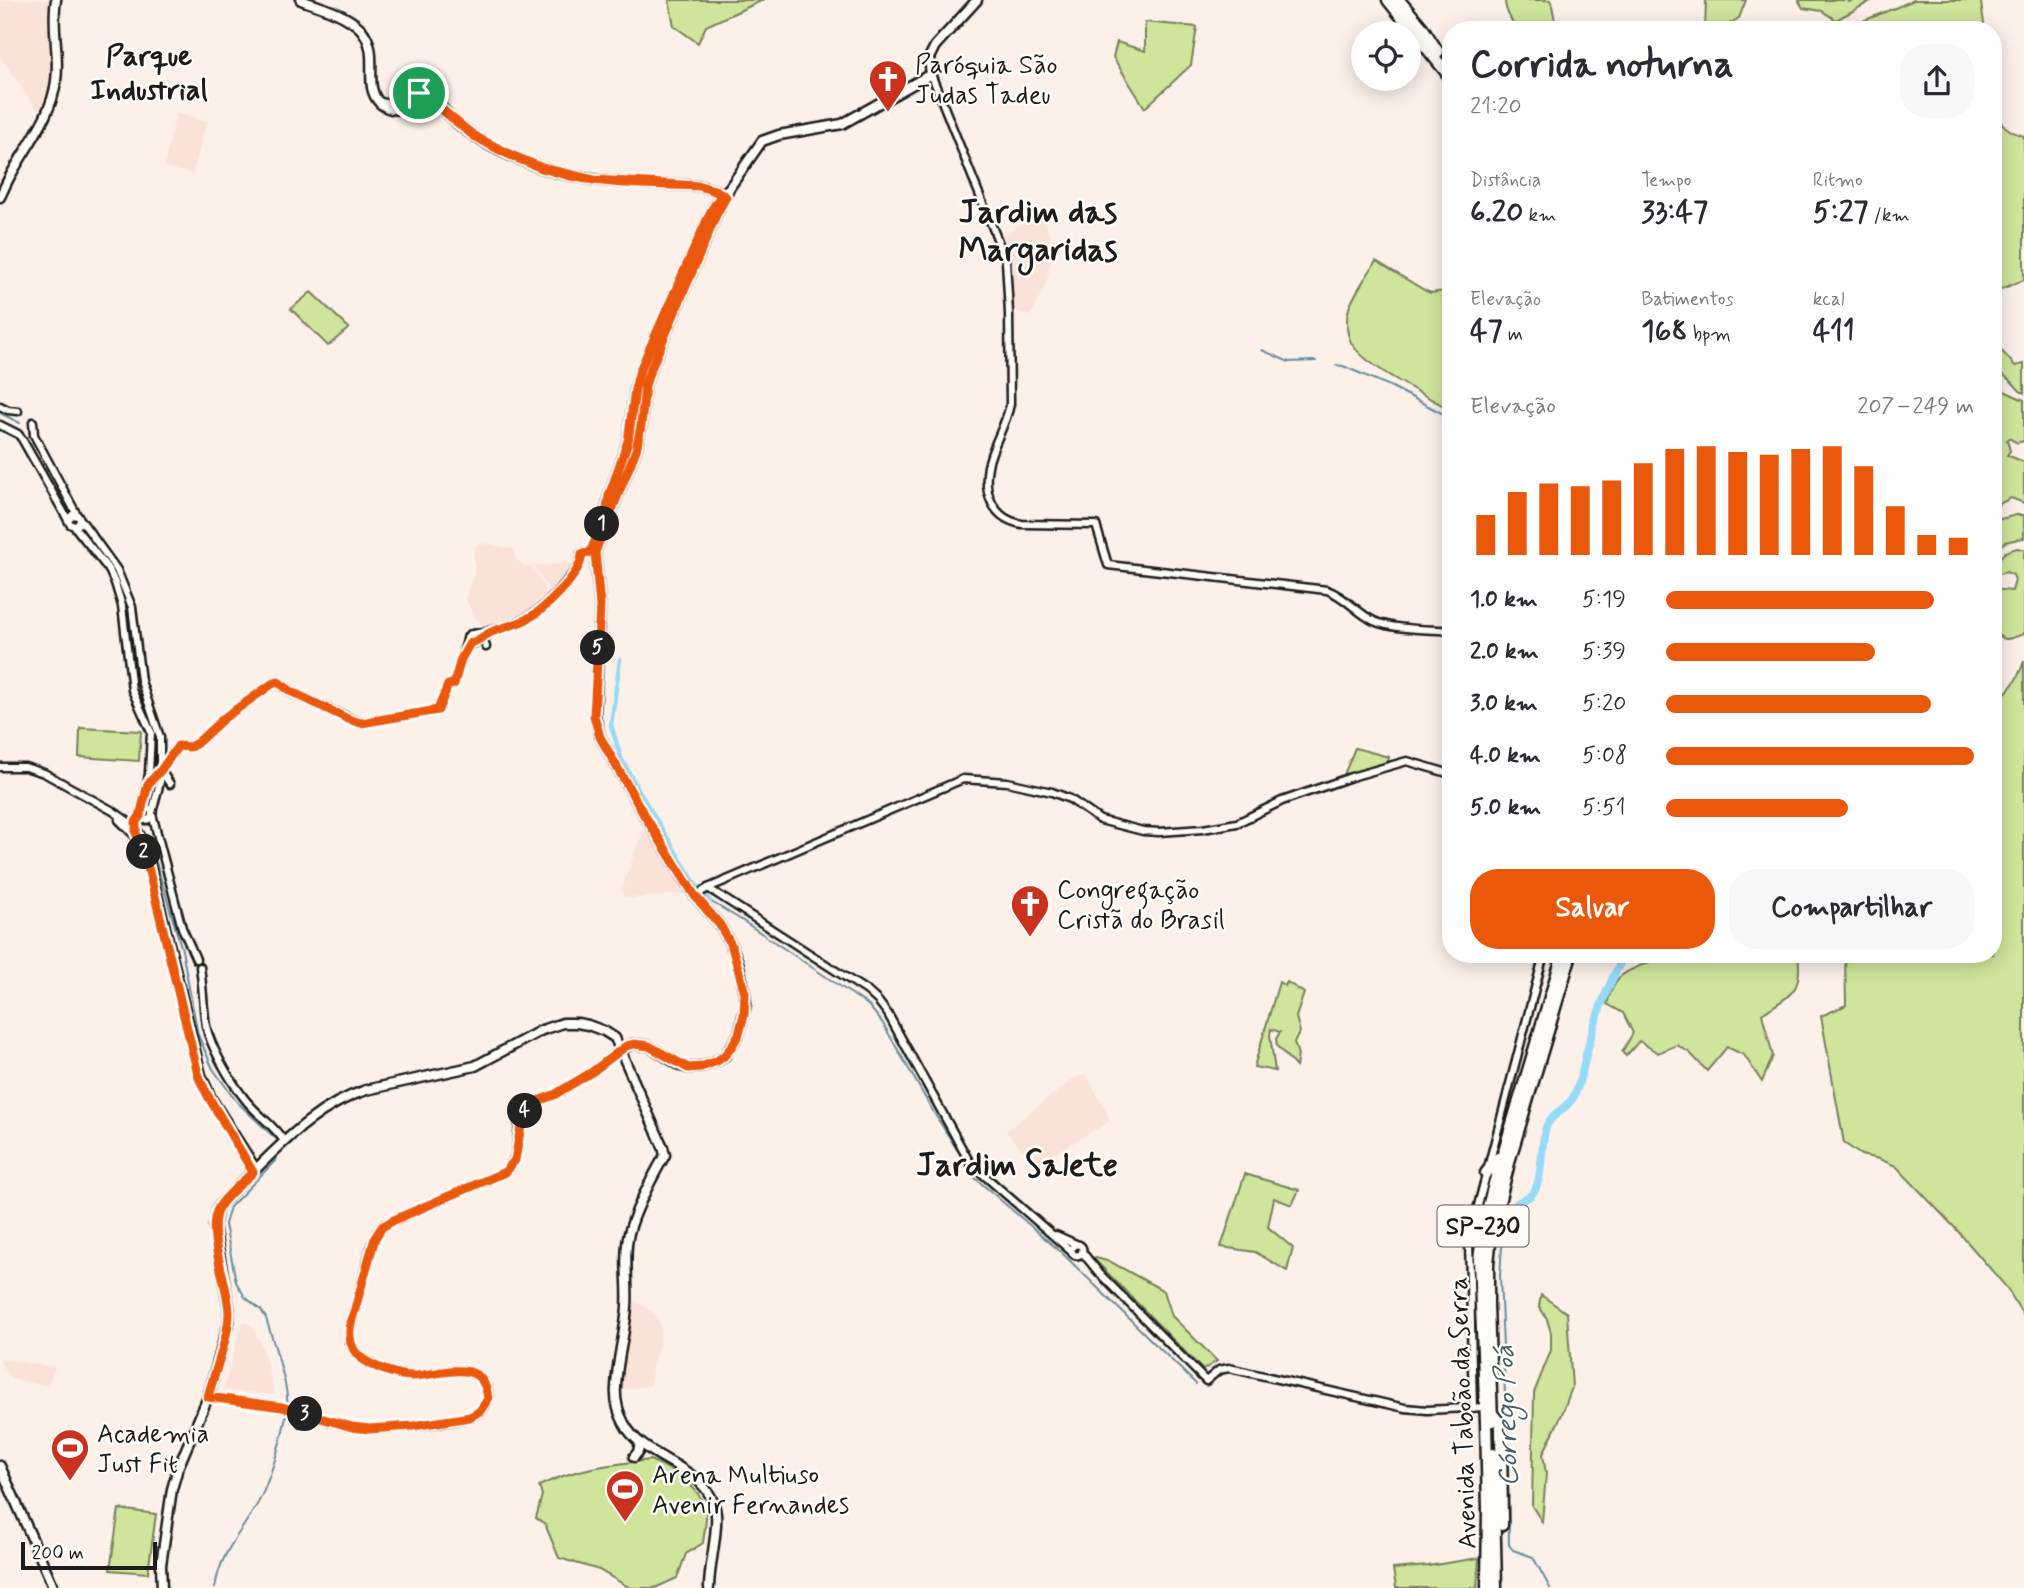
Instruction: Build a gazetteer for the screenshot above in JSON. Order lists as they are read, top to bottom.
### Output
{
  "streets": {
    "highway": ["SP-230", "Avenida Taboão da Serra"]
  },
  "crossings": [
    ["SP-230", "Avenida Taboão da Serra"]
  ],
  "districts": ["Parque Industrial", "Jardim das Margaridas", "Jardim Salete"],
  "water": ["Córrego Poá"],
  "places": {
    "church": ["Paróquia São Judas Tadeu", "Congregação Cristã do Brasil"],
    "sports": ["Academia Just Fit", "Arena Multiuso Avenir Fernandes"]
  },
  "scale_bar": "200 m",
  "page": {
    "heading": ["Corrida noturna", "21:20"],
    "stats": [
      ["Distância", "6.20 km"],
      ["Tempo", "33:47"],
      ["Ritmo", "5:27 /km"],
      ["Elevação", "47 m"],
      ["Batimentos", "168 bpm"],
      ["kcal", "411"]
    ],
    "chart": ["Elevação", "207–249 m"],
    "pins": [
      "1",
      "5",
      "2",
      "4",
      "3"
    ],
    "list": [
      {
        "name": "1.0 km",
        "note": "5:19"
      },
      {
        "name": "2.0 km",
        "note": "5:39"
      },
      {
        "name": "3.0 km",
        "note": "5:20"
      },
      {
        "name": "4.0 km",
        "note": "5:08"
      },
      {
        "name": "5.0 km",
        "note": "5:51"
      }
    ],
    "buttons": ["Salvar", "Compartilhar"],
    "scale": "200 m"
  }
}
